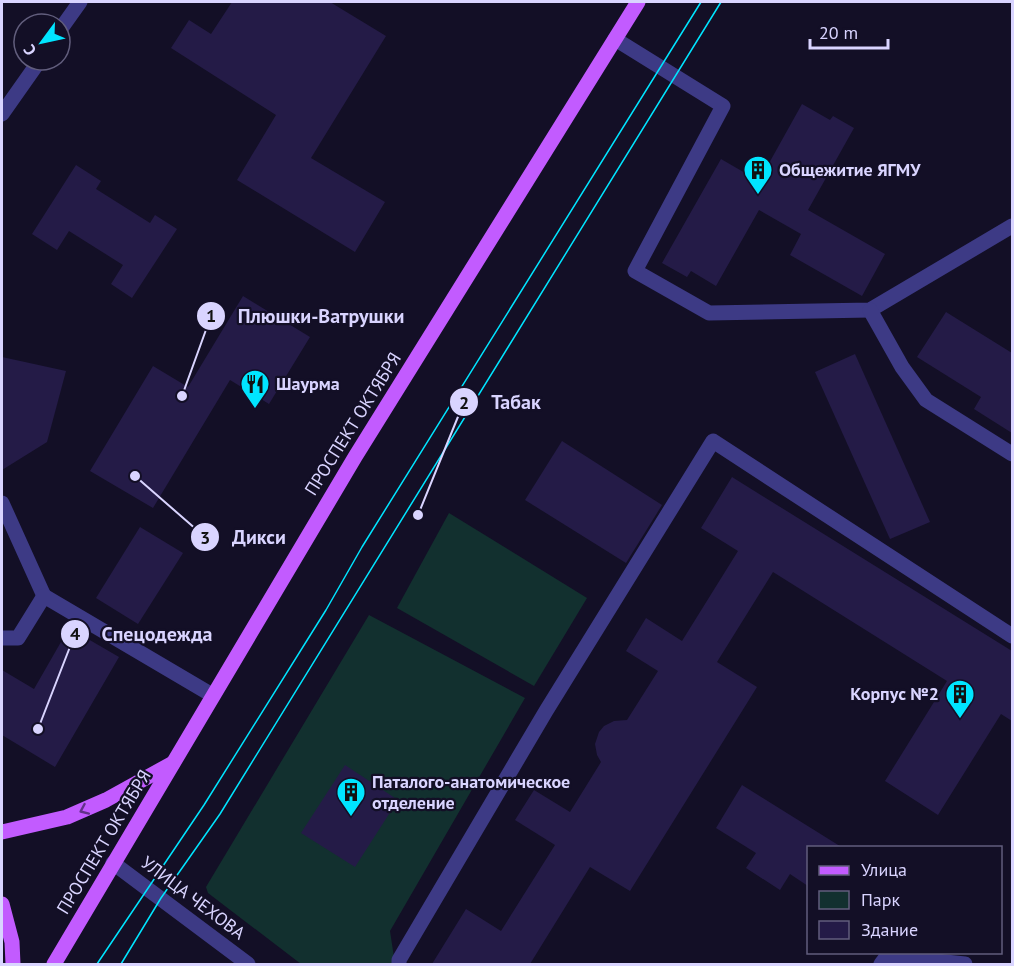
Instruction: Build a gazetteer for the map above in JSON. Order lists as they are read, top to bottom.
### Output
{
  "streets": {
    "main road": ["ПРОСПЕКТ ОКТЯБРЯ"],
    "street": ["УЛИЦА ЧЕХОВА"]
  },
  "crossings": [
    ["ПРОСПЕКТ ОКТЯБРЯ", "УЛИЦА ЧЕХОВА"]
  ],
  "places": {
    "building": ["Общежитие ЯГМУ", "Корпус №2", "Паталого-анатомическое отделение"],
    "other": [
      "Плюшки-Ватрушки",
      "Дикси",
      "Табак",
      "Спецодежда"
    ],
    "restaurant": ["Шаурма"]
  },
  "legend": ["Улица", "Парк", "Здание"],
  "scale_bar": "20 m",
  "north": "bottom left"
}
